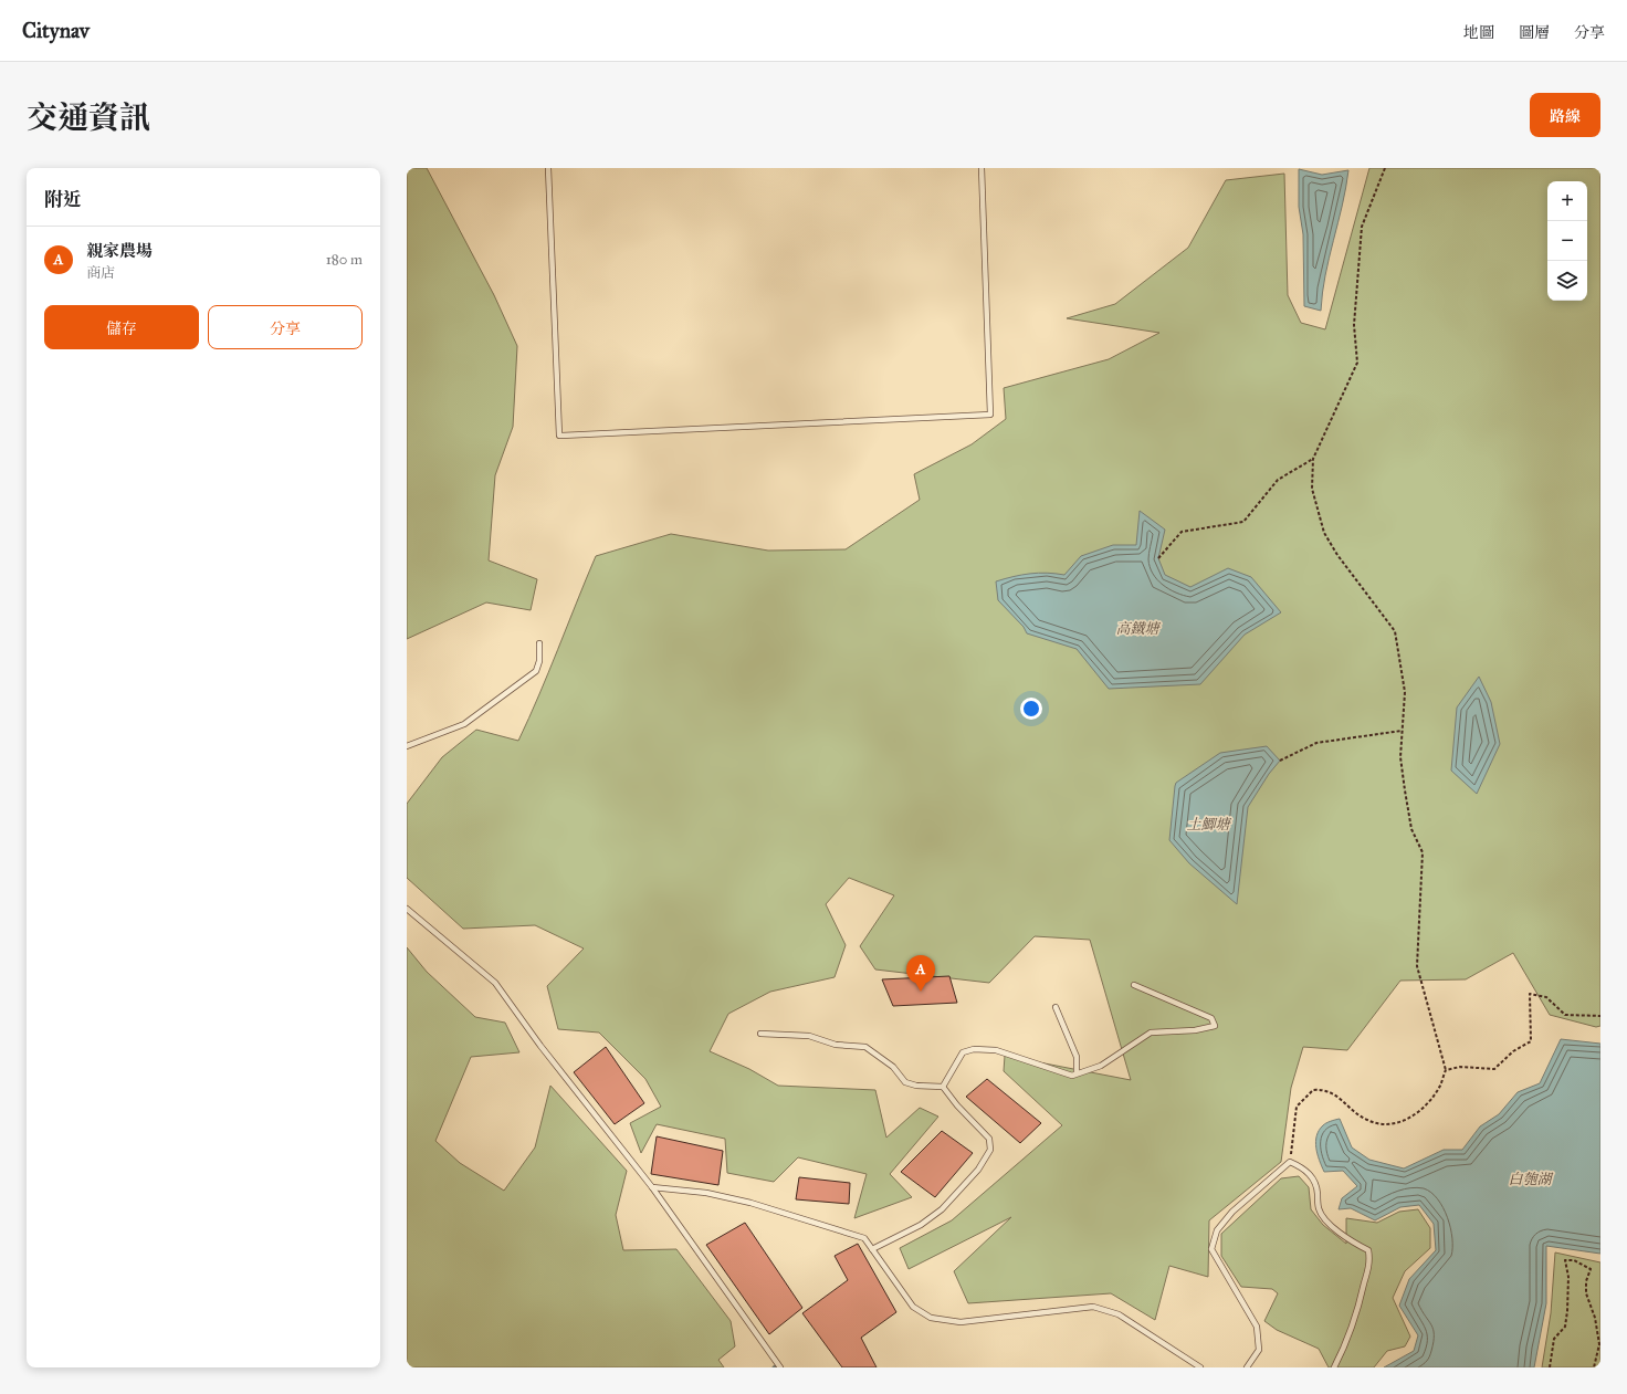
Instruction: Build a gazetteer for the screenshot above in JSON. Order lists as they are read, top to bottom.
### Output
{
  "water": ["高鐵塘", "土鯽塘", "白匏湖"],
  "page": {
    "header": "Citynav",
    "nav": ["地圖", "圖層", "分享"],
    "title": "交通資訊",
    "buttons": [
      "路線",
      ["儲存", "分享"]
    ],
    "heading": "附近",
    "map_buttons": ["+", "−"],
    "list": [
      {
        "mark": "A",
        "name": "親家農場",
        "note": "商店",
        "value": "180 m"
      }
    ],
    "pins": "A"
  }
}
